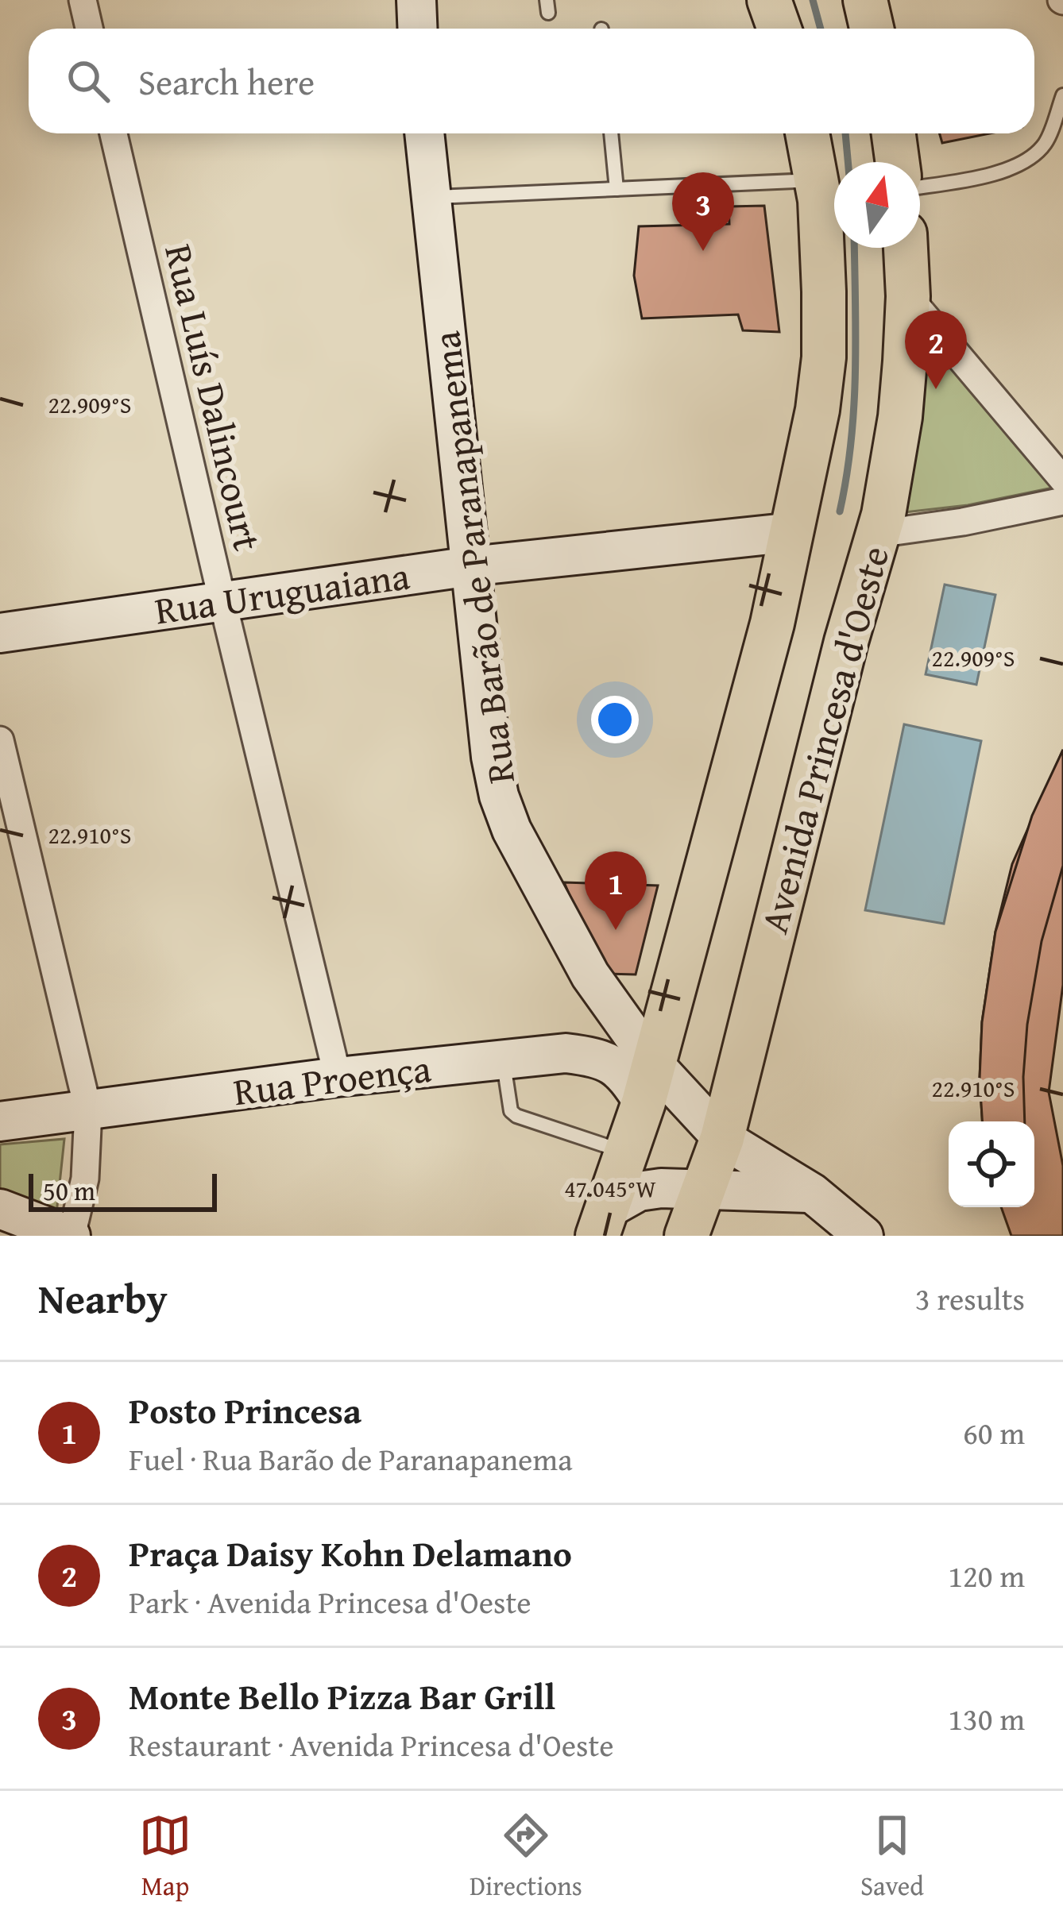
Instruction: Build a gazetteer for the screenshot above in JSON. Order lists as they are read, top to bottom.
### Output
{
  "streets": {
    "main road": [
      "Rua Barão de Paranapanema",
      "Rua Uruguaiana",
      "Avenida Princesa d'Oeste",
      "Rua Proença"
    ],
    "street": ["Rua Luís Dalincourt"]
  },
  "crossings": [
    ["Rua Luís Dalincourt", "Rua Uruguaiana"],
    ["Rua Luís Dalincourt", "Rua Proença"],
    ["Rua Barão de Paranapanema", "Rua Uruguaiana"],
    ["Rua Barão de Paranapanema", "Avenida Princesa d'Oeste"],
    ["Rua Barão de Paranapanema", "Rua Proença"],
    ["Rua Uruguaiana", "Avenida Princesa d'Oeste"],
    ["Avenida Princesa d'Oeste", "Rua Proença"]
  ],
  "scale_bar": "50 m",
  "north": "top",
  "page": {
    "search": "Search here",
    "pins": ["3", "2", "1"],
    "scale": "50 m",
    "heading": ["Nearby", "3 results"],
    "list": [
      {
        "mark": "1",
        "name": "Posto Princesa",
        "note": "Fuel · Rua Barão de Paranapanema",
        "value": "60 m"
      },
      {
        "mark": "2",
        "name": "Praça Daisy Kohn Delamano",
        "note": "Park · Avenida Princesa d'Oeste",
        "value": "120 m"
      },
      {
        "mark": "3",
        "name": "Monte Bello Pizza Bar Grill",
        "note": "Restaurant · Avenida Princesa d'Oeste",
        "value": "130 m"
      }
    ],
    "nav": ["Map", "Directions", "Saved"]
  },
  "coordinates": ["22.909°S", "22.910°S", "47.045°W"]
}
